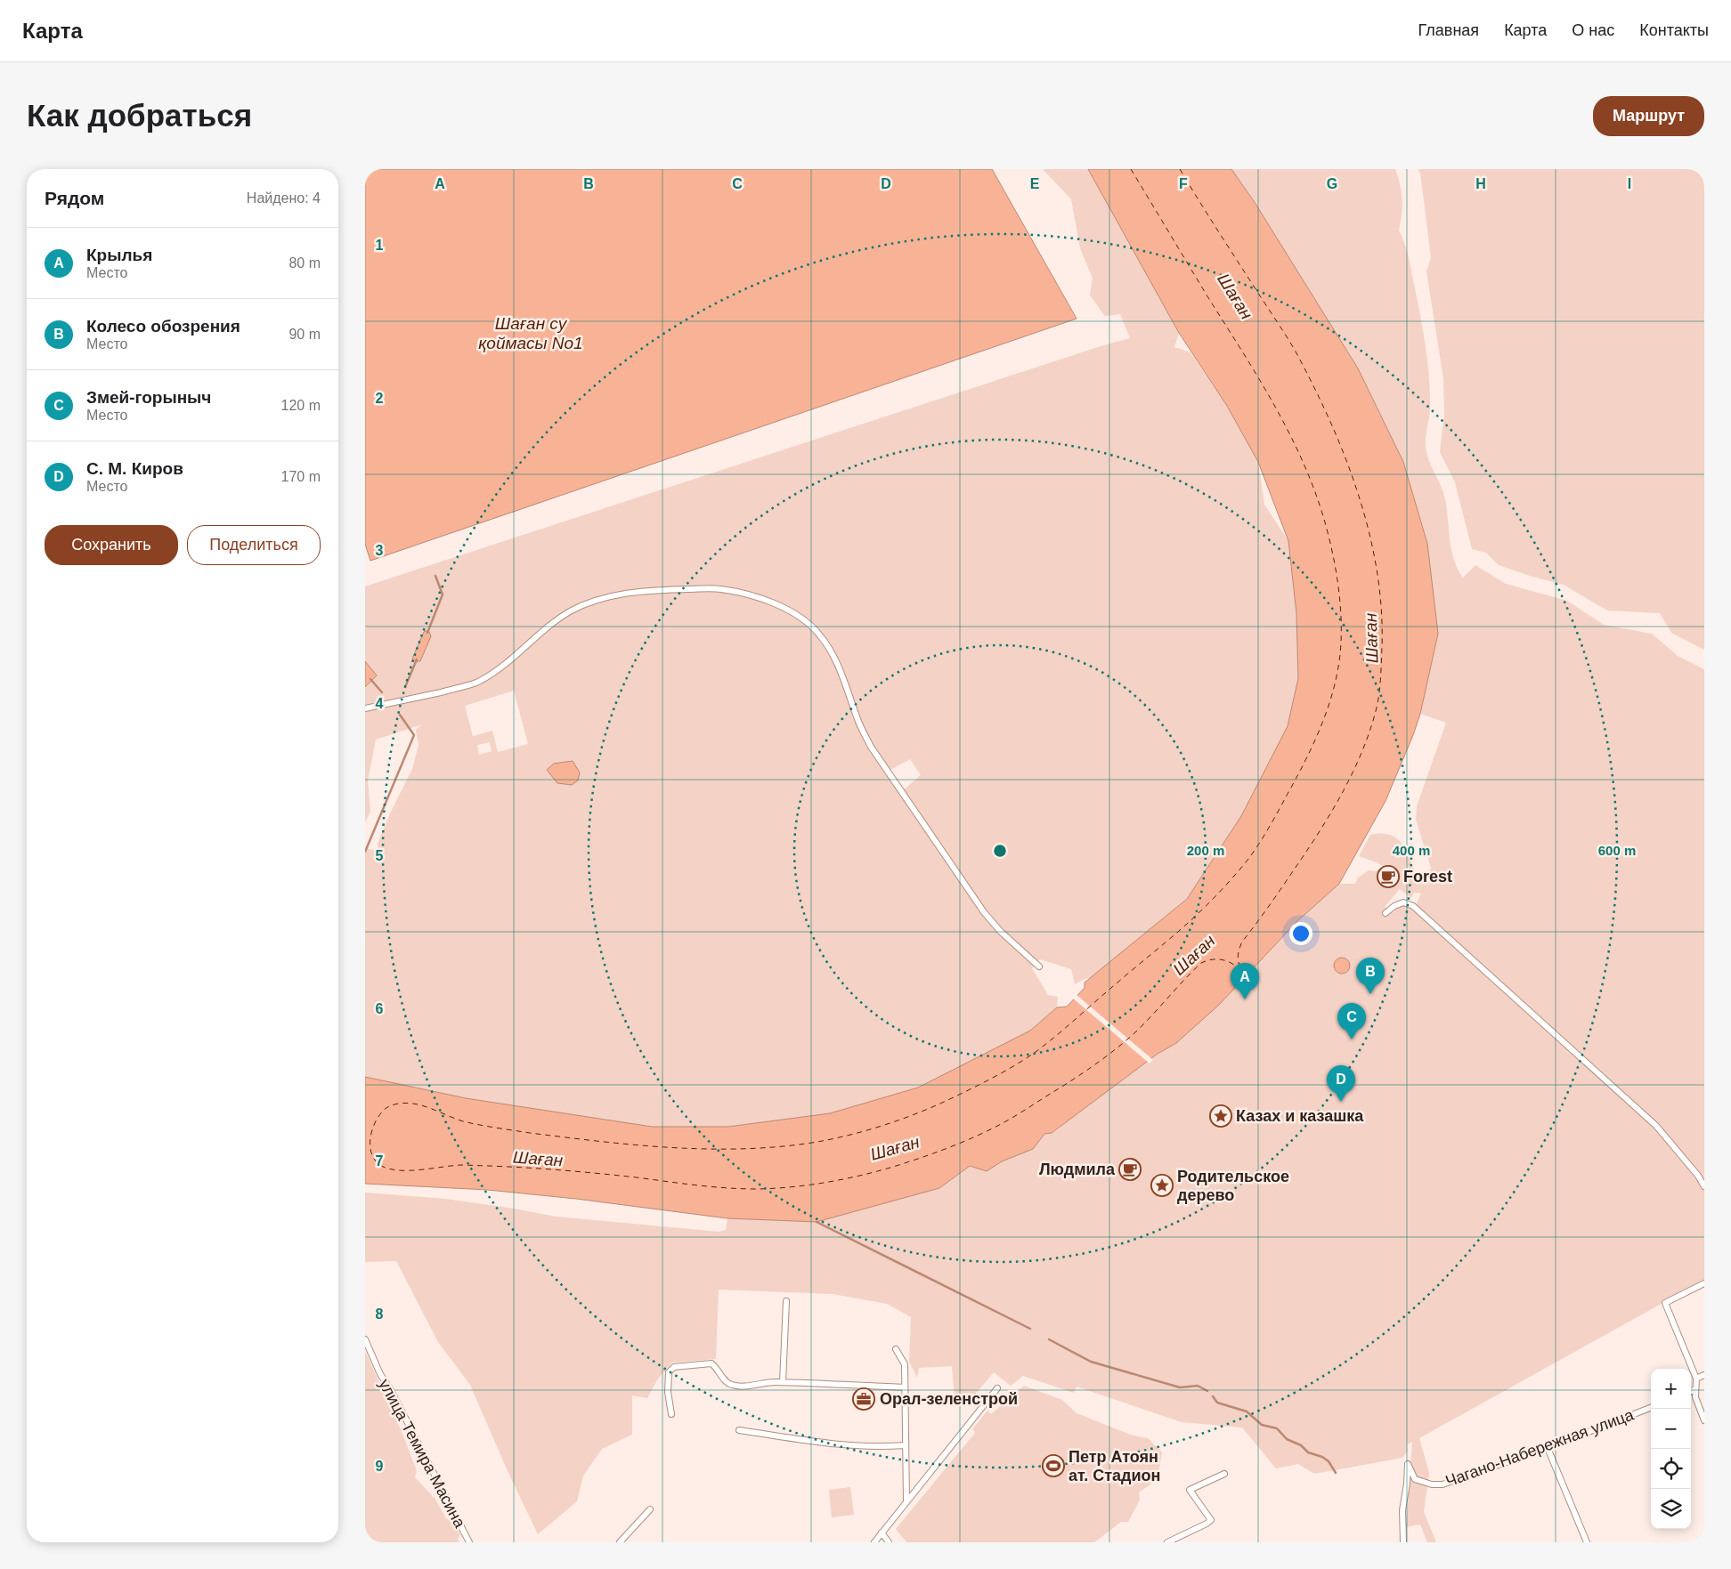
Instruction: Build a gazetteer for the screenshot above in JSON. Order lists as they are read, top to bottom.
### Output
{
  "streets": {
    "street": ["Чагано-Набережная улица", "улица Темира Масина"]
  },
  "water": ["Шаған", "Шаған су қоймасы No1"],
  "places": {
    "cafe": ["Forest", "Людмила"],
    "place": ["Казах и казашка", "Родительское дерево"],
    "office": ["Орал-зеленстрой"],
    "sports": ["Петр Атоян ат. Стадион"]
  },
  "page": {
    "header": "Карта",
    "nav": [
      "Главная",
      "Карта",
      "О нас",
      "Контакты"
    ],
    "buttons": [
      "Маршрут",
      ["Сохранить", "Поделиться"]
    ],
    "title": "Как добраться",
    "heading": ["Рядом", "Найдено: 4"],
    "list": [
      {
        "mark": "A",
        "name": "Крылья",
        "note": "Место",
        "value": "80 m"
      },
      {
        "mark": "B",
        "name": "Колесо обозрения",
        "note": "Место",
        "value": "90 m"
      },
      {
        "mark": "C",
        "name": "Змей-горыныч",
        "note": "Место",
        "value": "120 m"
      },
      {
        "mark": "D",
        "name": "С. М. Киров",
        "note": "Место",
        "value": "170 m"
      }
    ],
    "pins": [
      "B",
      "A",
      "C",
      "D"
    ],
    "map_buttons": ["+", "−"]
  },
  "grid": {
    "columns": [
      "A",
      "B",
      "C",
      "D",
      "E",
      "F",
      "G",
      "H",
      "I"
    ],
    "rows": [
      "1",
      "2",
      "3",
      "4",
      "5",
      "6",
      "7",
      "8",
      "9"
    ]
  },
  "rings": ["200 m", "400 m", "600 m"]
}
